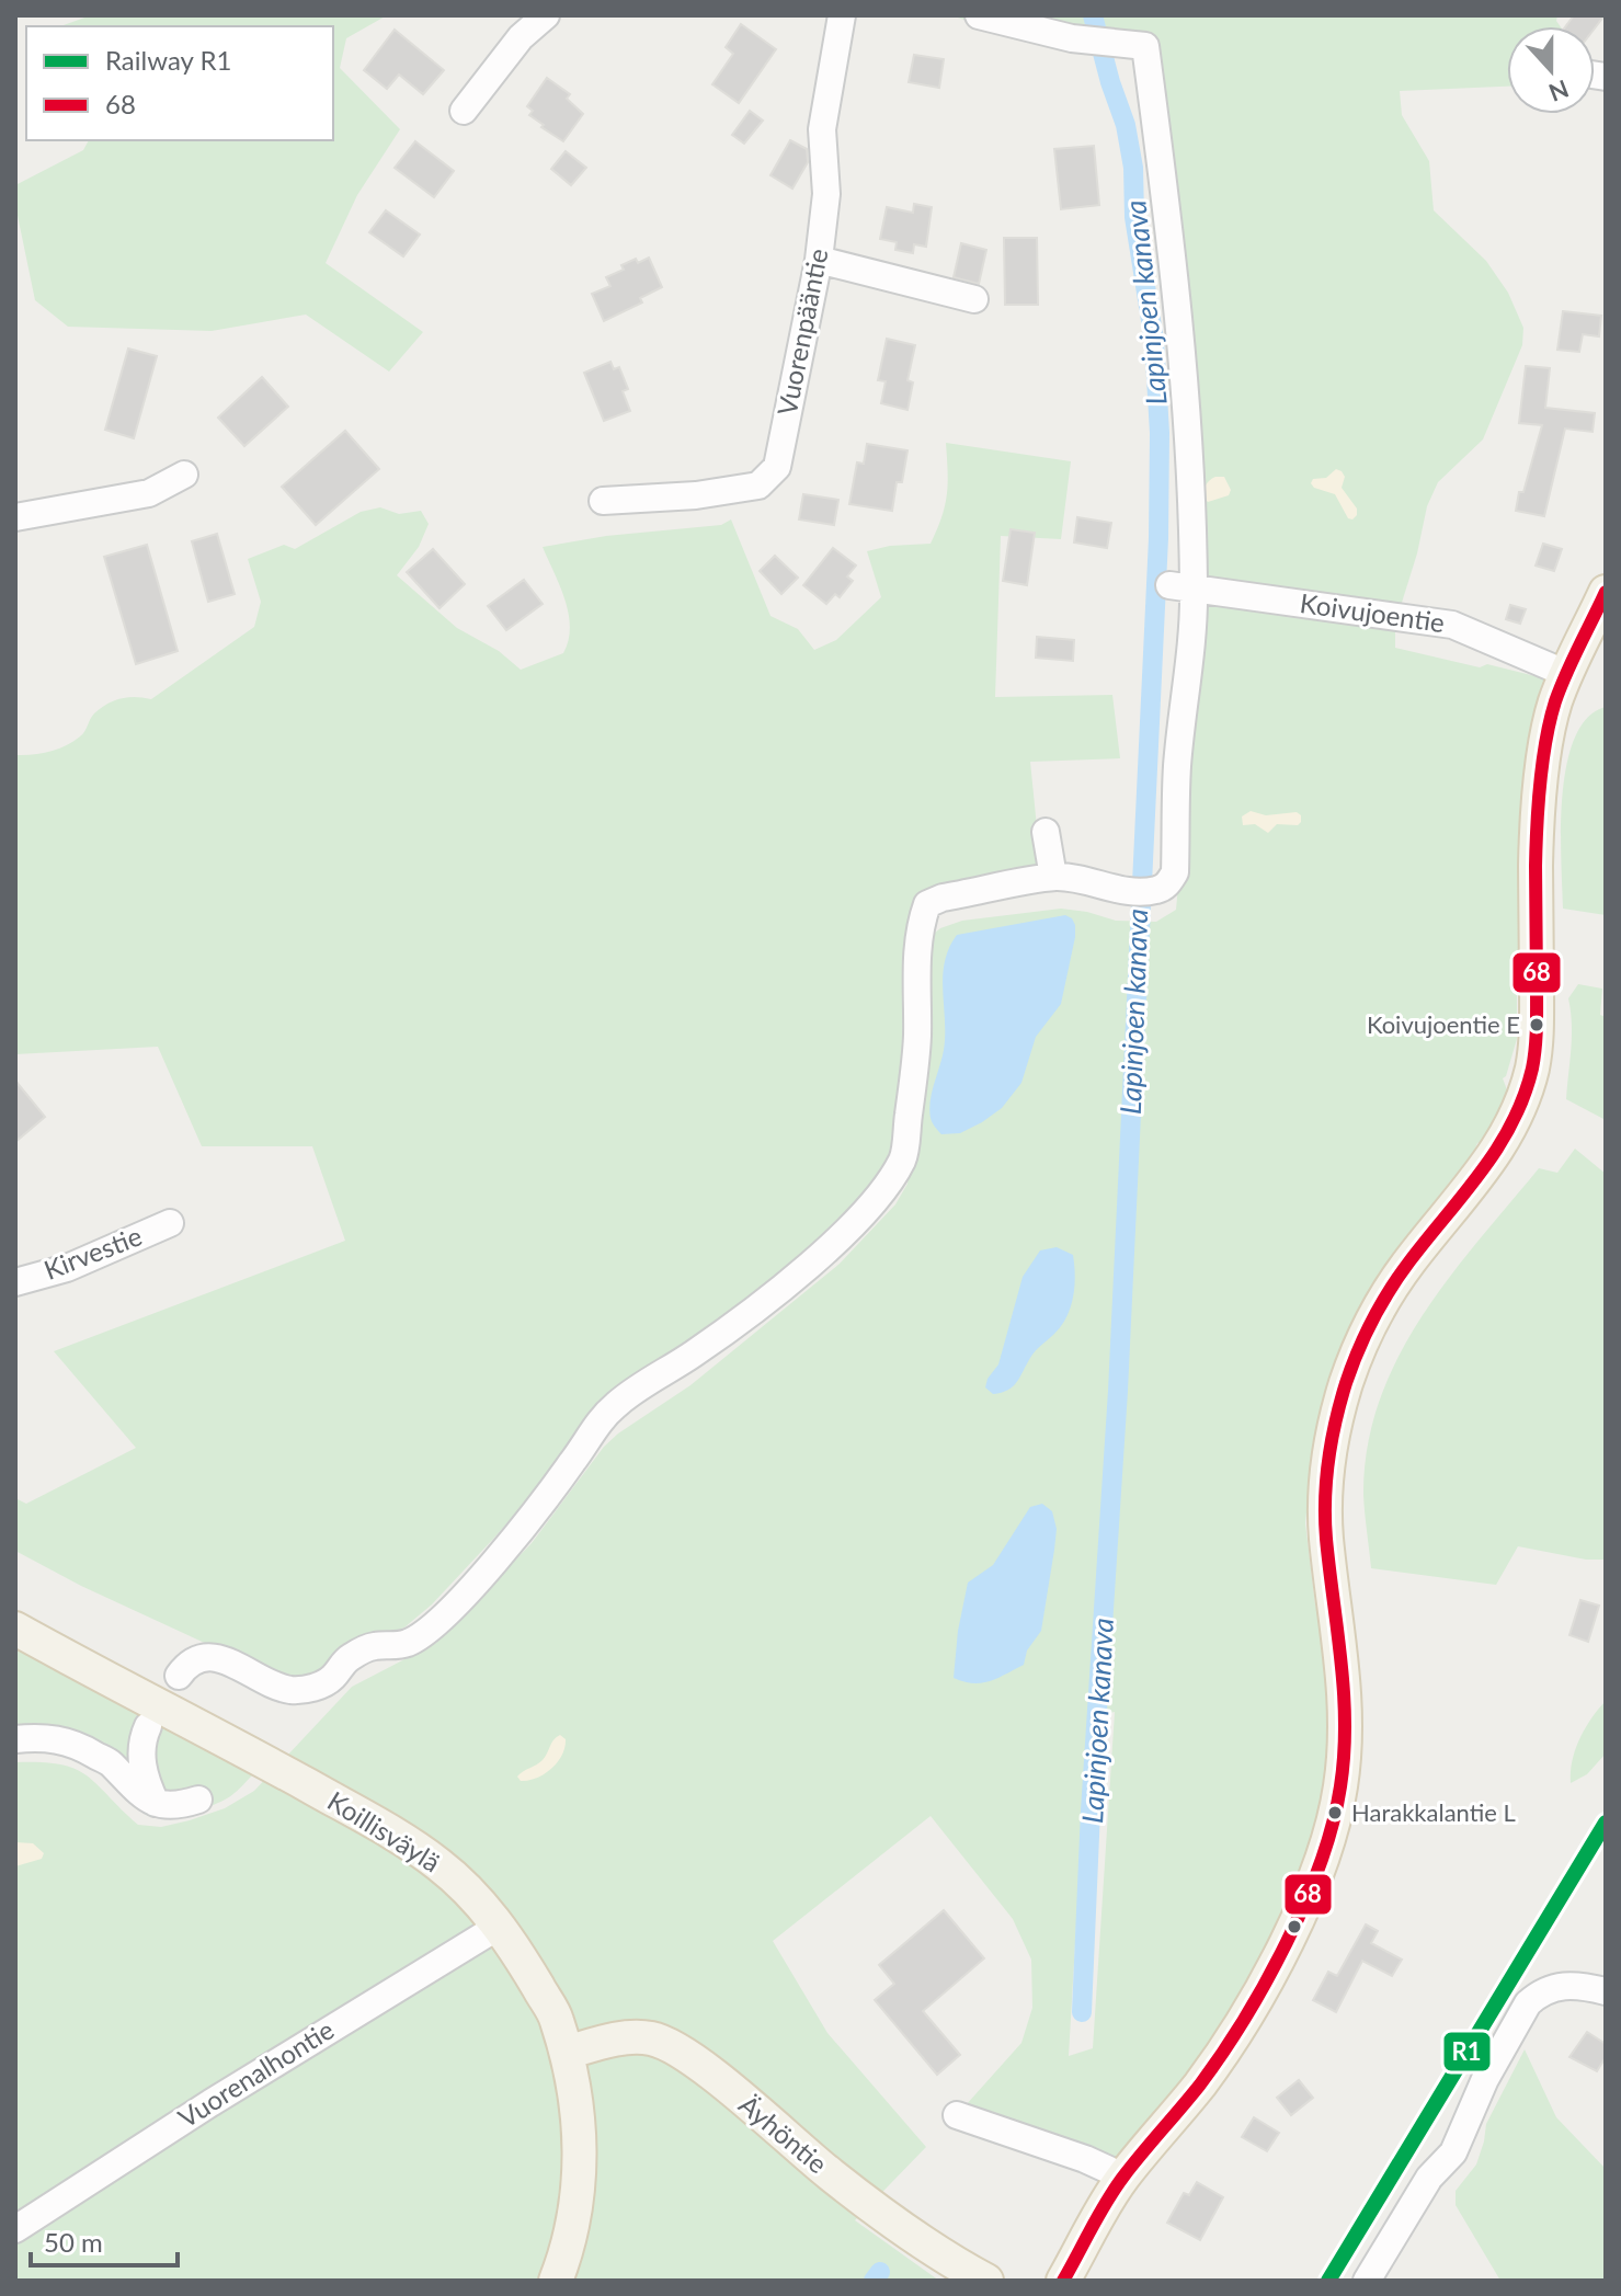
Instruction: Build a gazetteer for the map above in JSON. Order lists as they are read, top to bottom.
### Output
{
  "streets": {
    "main road": ["Koillisväylä", "Äyhöntie"],
    "street": [
      "Vuorenpääntie",
      "Koivujoentie",
      "Kirvestie",
      "Vuorenalhontie"
    ]
  },
  "crossings": [
    ["Koillisväylä", "Vuorenalhontie"],
    ["Koillisväylä", "Äyhöntie"]
  ],
  "water": ["Lapinjoen kanava"],
  "places": ["Koivujoentie E", "Harakkalantie L"],
  "lines": ["transit line 68", "rail line R1"],
  "legend": ["Railway R1", "68"],
  "scale_bar": "50 m",
  "north": "bottom"
}
